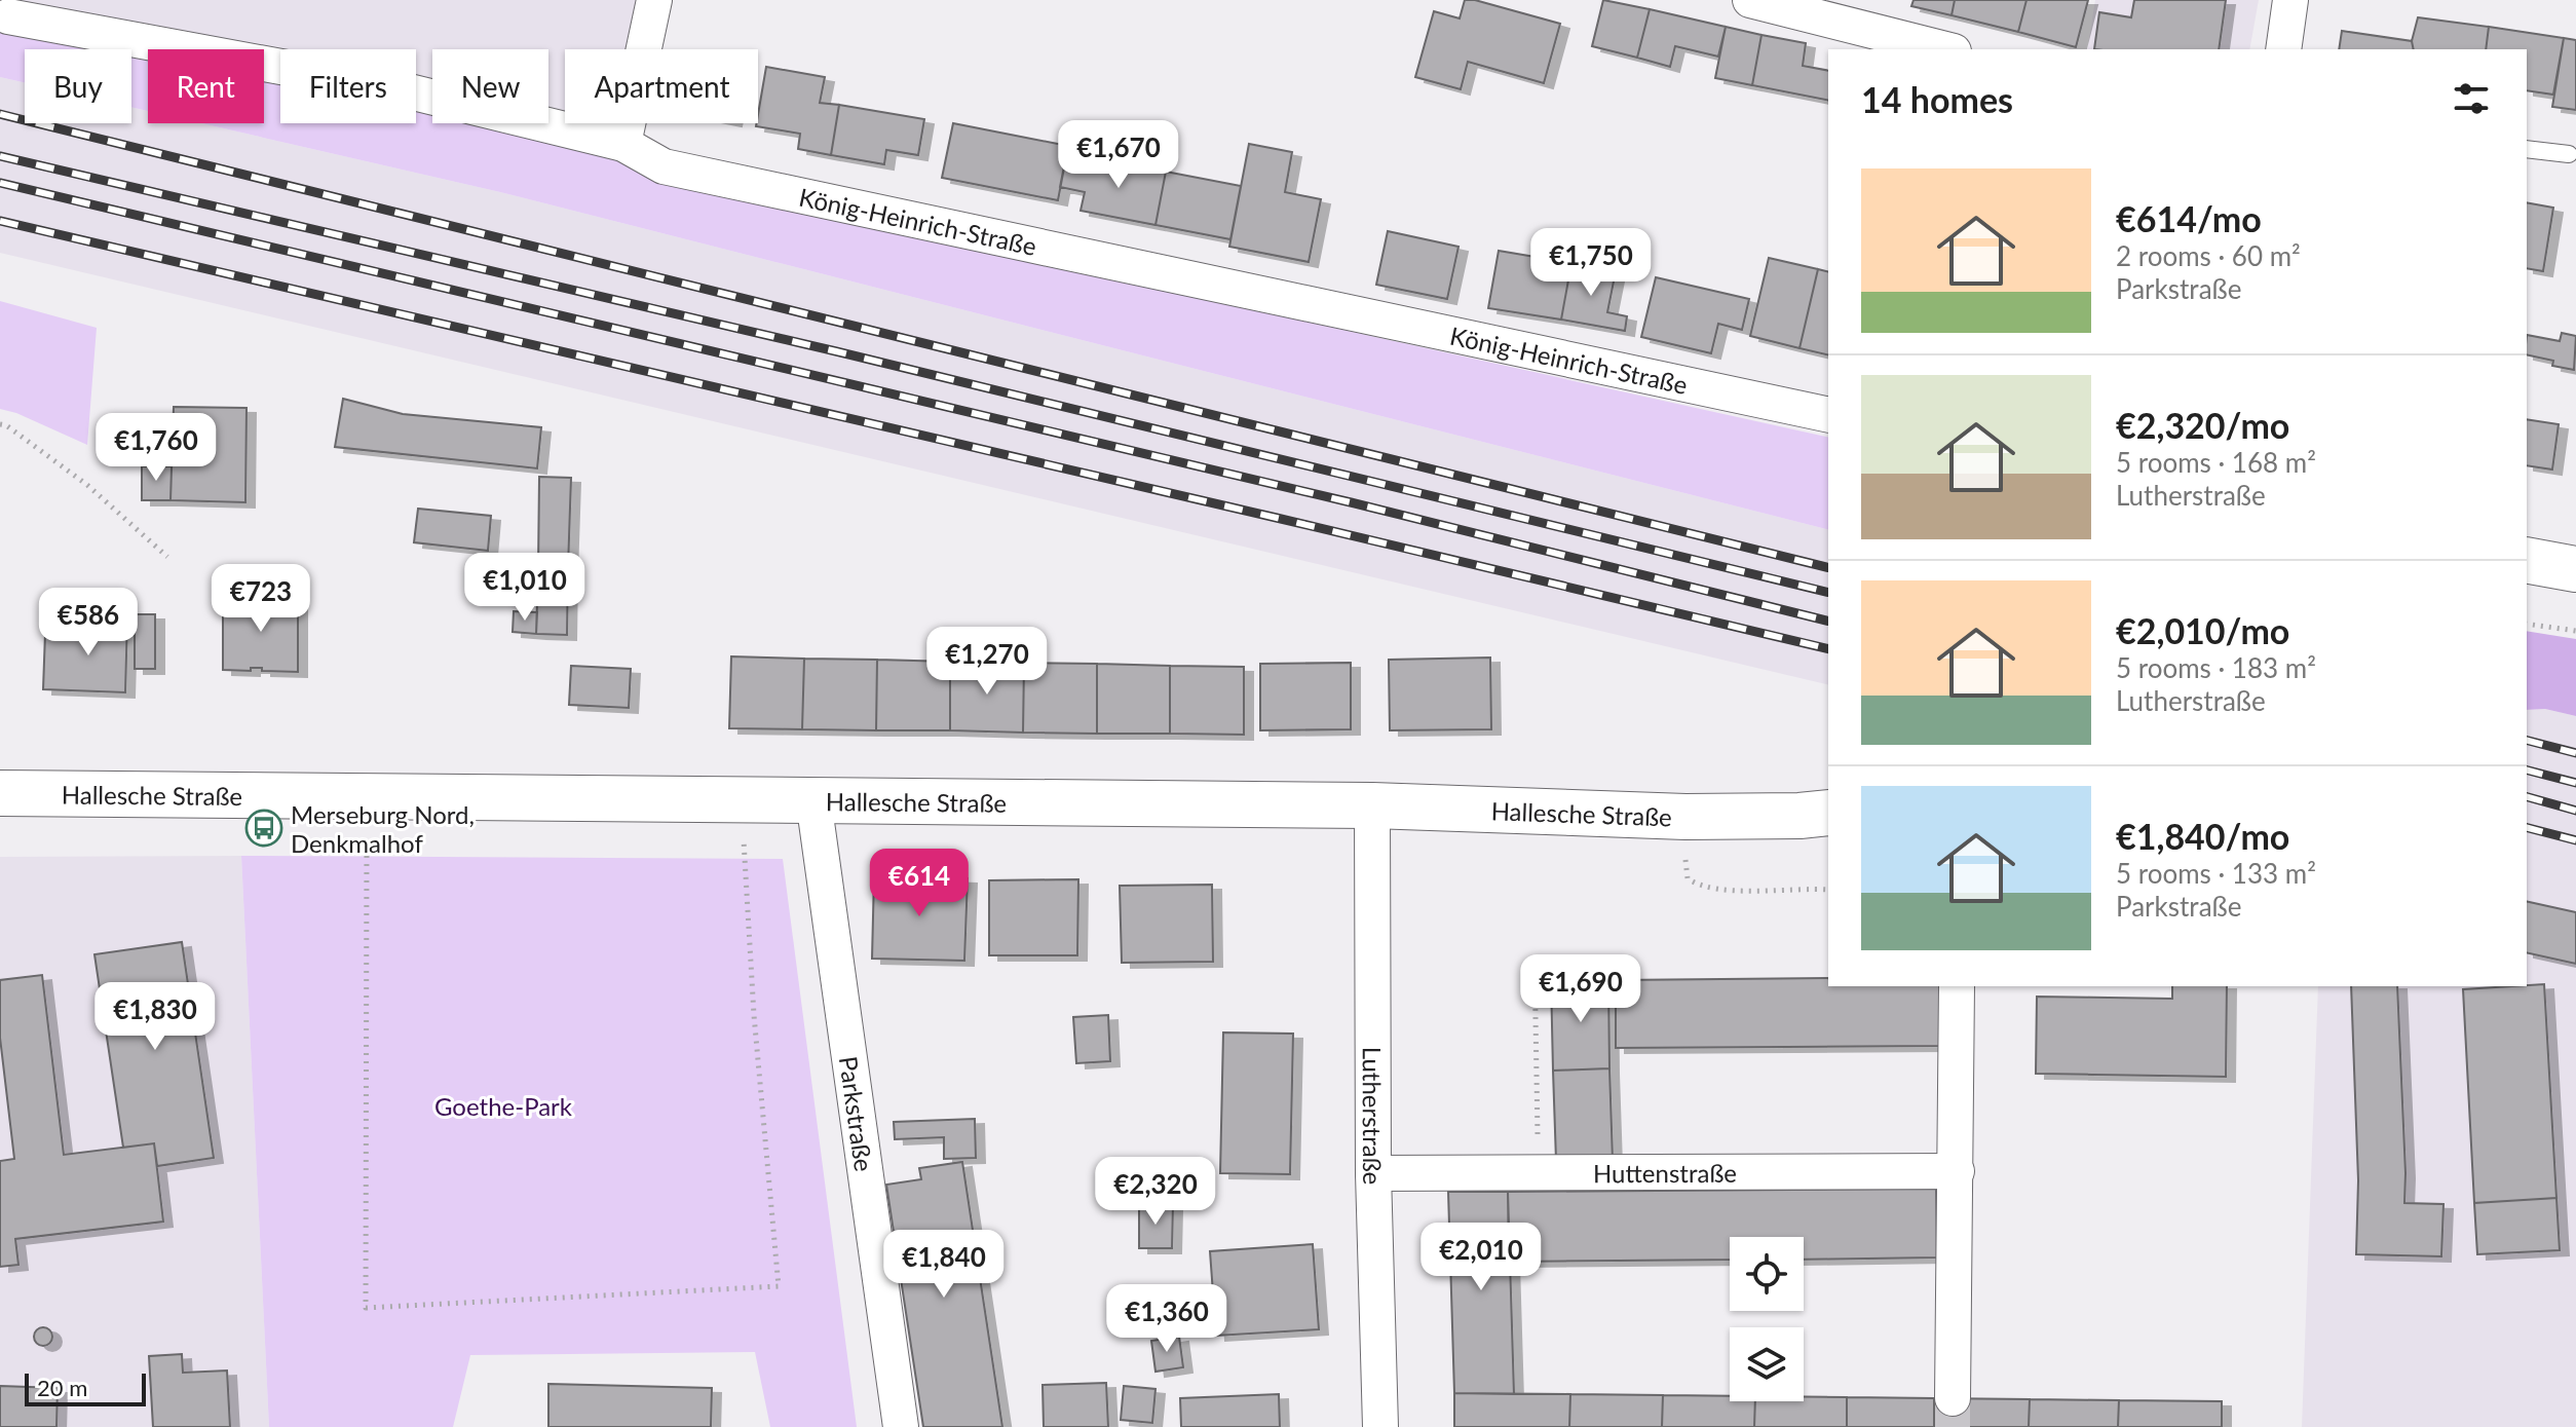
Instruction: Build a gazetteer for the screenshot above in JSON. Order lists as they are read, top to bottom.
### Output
{
  "streets": {
    "main road": ["Hallesche Straße"],
    "street": [
      "König-Heinrich-Straße",
      "Parkstraße",
      "Lutherstraße",
      "Huttenstraße"
    ]
  },
  "crossings": [
    ["Hallesche Straße", "Parkstraße"],
    ["Hallesche Straße", "Lutherstraße"],
    ["Lutherstraße", "Huttenstraße"]
  ],
  "parks": ["Goethe-Park"],
  "places": {
    "bus stop": ["Merseburg Nord, Denkmalhof"]
  },
  "scale_bar": "20 m",
  "page": {
    "chip": [
      "Buy",
      "Rent",
      "Filters",
      "New",
      "Apartment"
    ],
    "heading": "14 homes",
    "price": [
      "€1,670",
      "€1,750",
      "€1,760",
      "€1,010",
      "€723",
      "€586",
      "€1,270",
      "€614",
      "€1,690",
      "€1,830",
      "€2,320",
      "€2,010",
      "€1,840",
      "€1,360"
    ],
    "list": [
      {
        "name": "€614/mo",
        "note": "2 rooms · 60 m² · Parkstraße"
      },
      {
        "name": "€2,320/mo",
        "note": "5 rooms · 168 m² · Lutherstraße"
      },
      {
        "name": "€2,010/mo",
        "note": "5 rooms · 183 m² · Lutherstraße"
      },
      {
        "name": "€1,840/mo",
        "note": "5 rooms · 133 m² · Parkstraße"
      }
    ],
    "scale": "20 m"
  }
}
